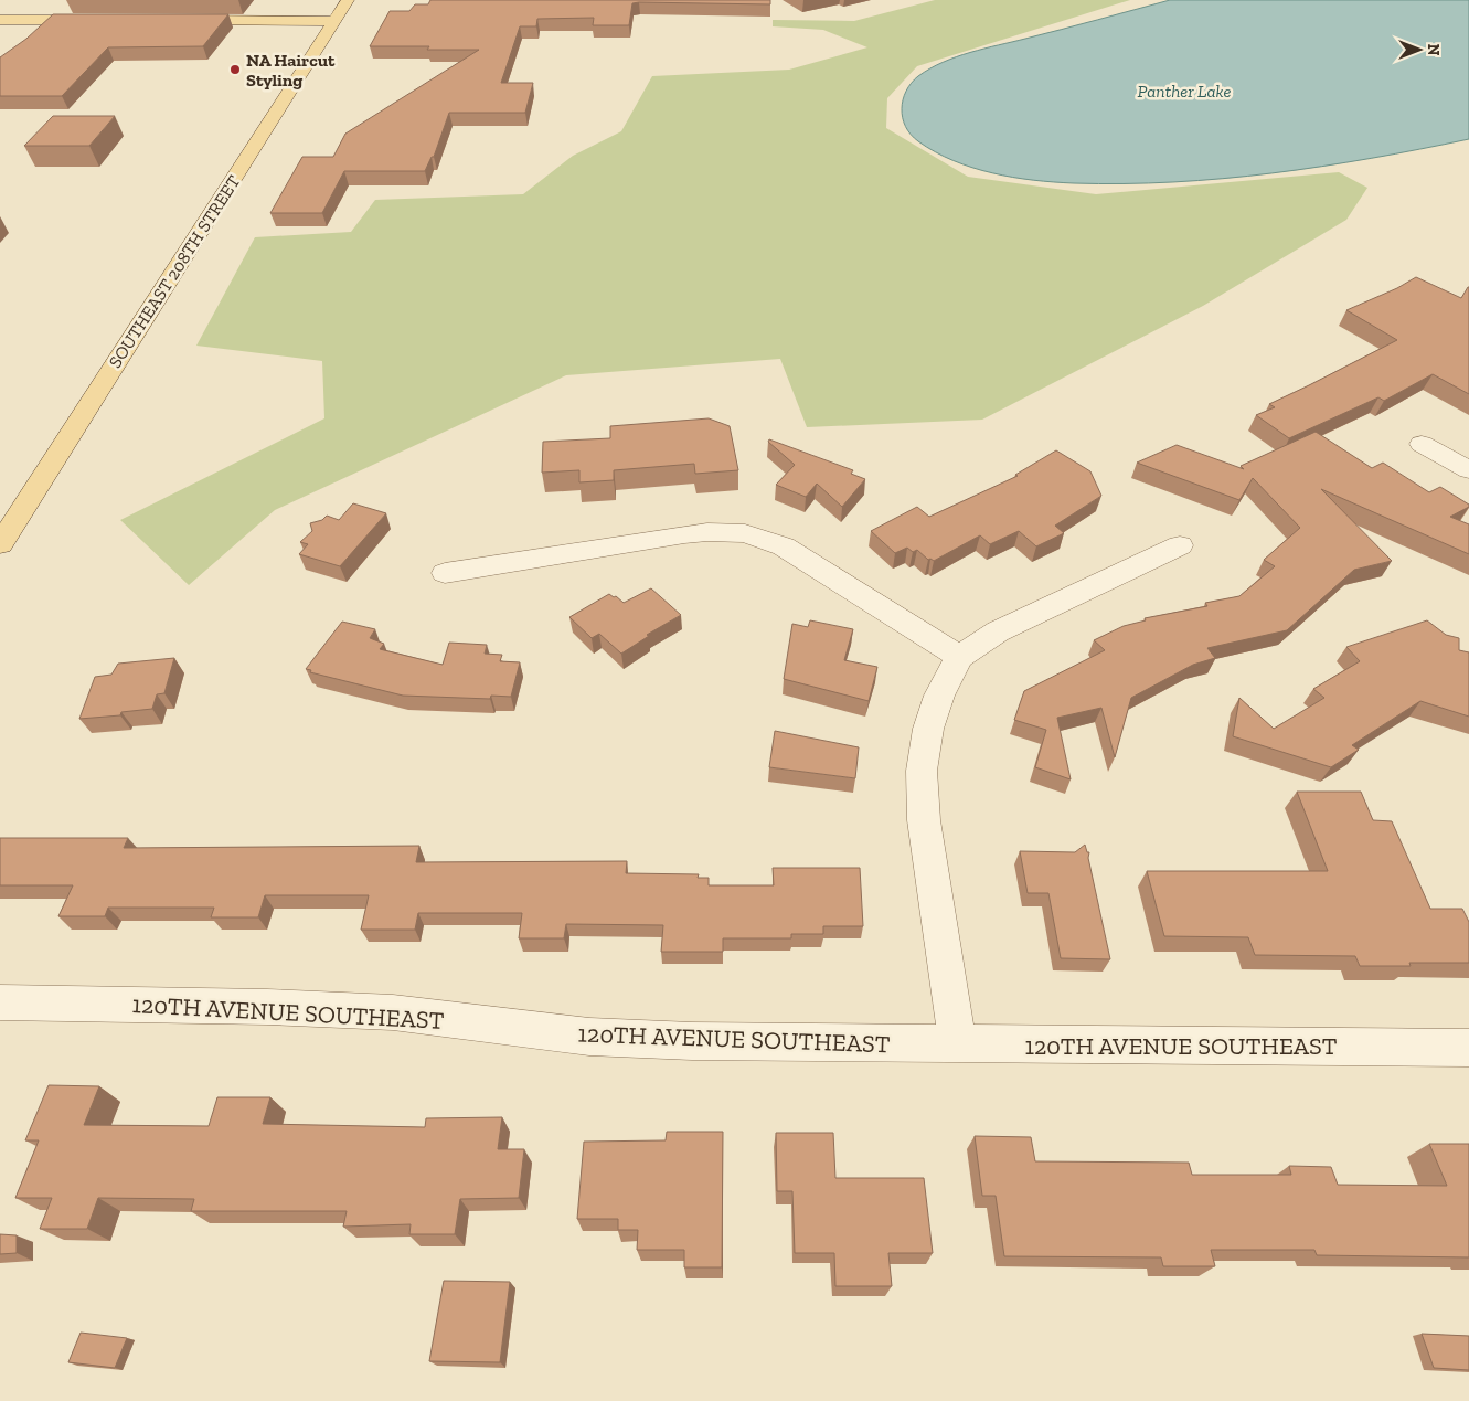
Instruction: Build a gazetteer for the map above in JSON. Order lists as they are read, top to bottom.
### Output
{
  "streets": {
    "main road": ["SOUTHEAST 208TH STREET"],
    "street": ["120TH AVENUE SOUTHEAST"]
  },
  "water": ["Panther Lake"],
  "places": ["NA Haircut Styling"],
  "north": "right"
}
